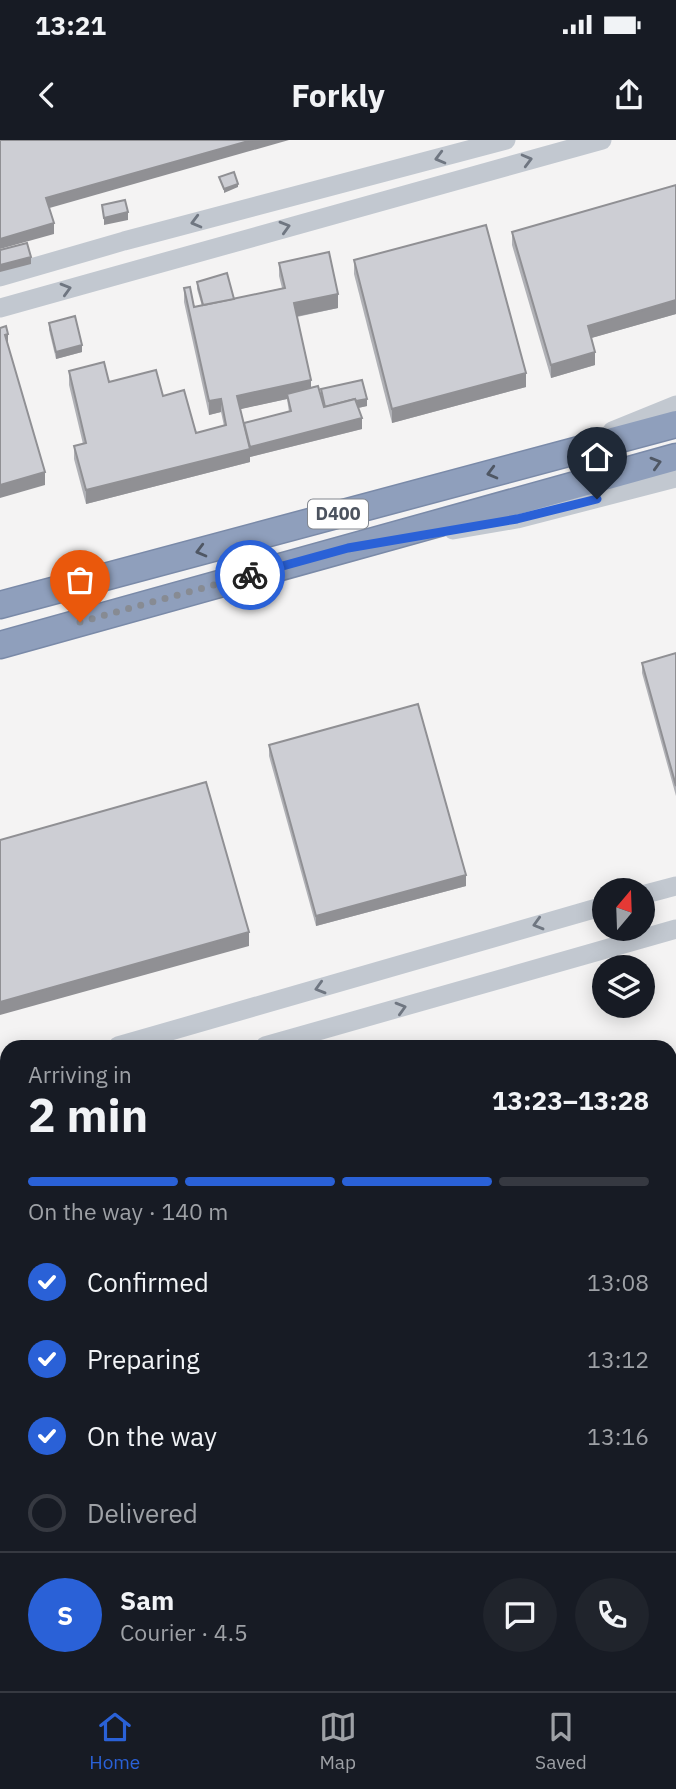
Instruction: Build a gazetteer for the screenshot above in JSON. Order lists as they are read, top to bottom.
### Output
{
  "streets": {
    "highway": ["D400"]
  },
  "north": "top",
  "page": {
    "status": "13:21",
    "header": "Forkly",
    "heading": ["2 min", "Arriving in", "13:23–13:28"],
    "panel": ["Sam", "Courier · 4.5"],
    "bar": "On the way · 140 m",
    "list": [
      ["Confirmed", "13:08"],
      ["Preparing", "13:12"],
      ["On the way", "13:16"],
      "Delivered"
    ],
    "round": "S",
    "tabs": ["Home", "Map", "Saved"]
  }
}
